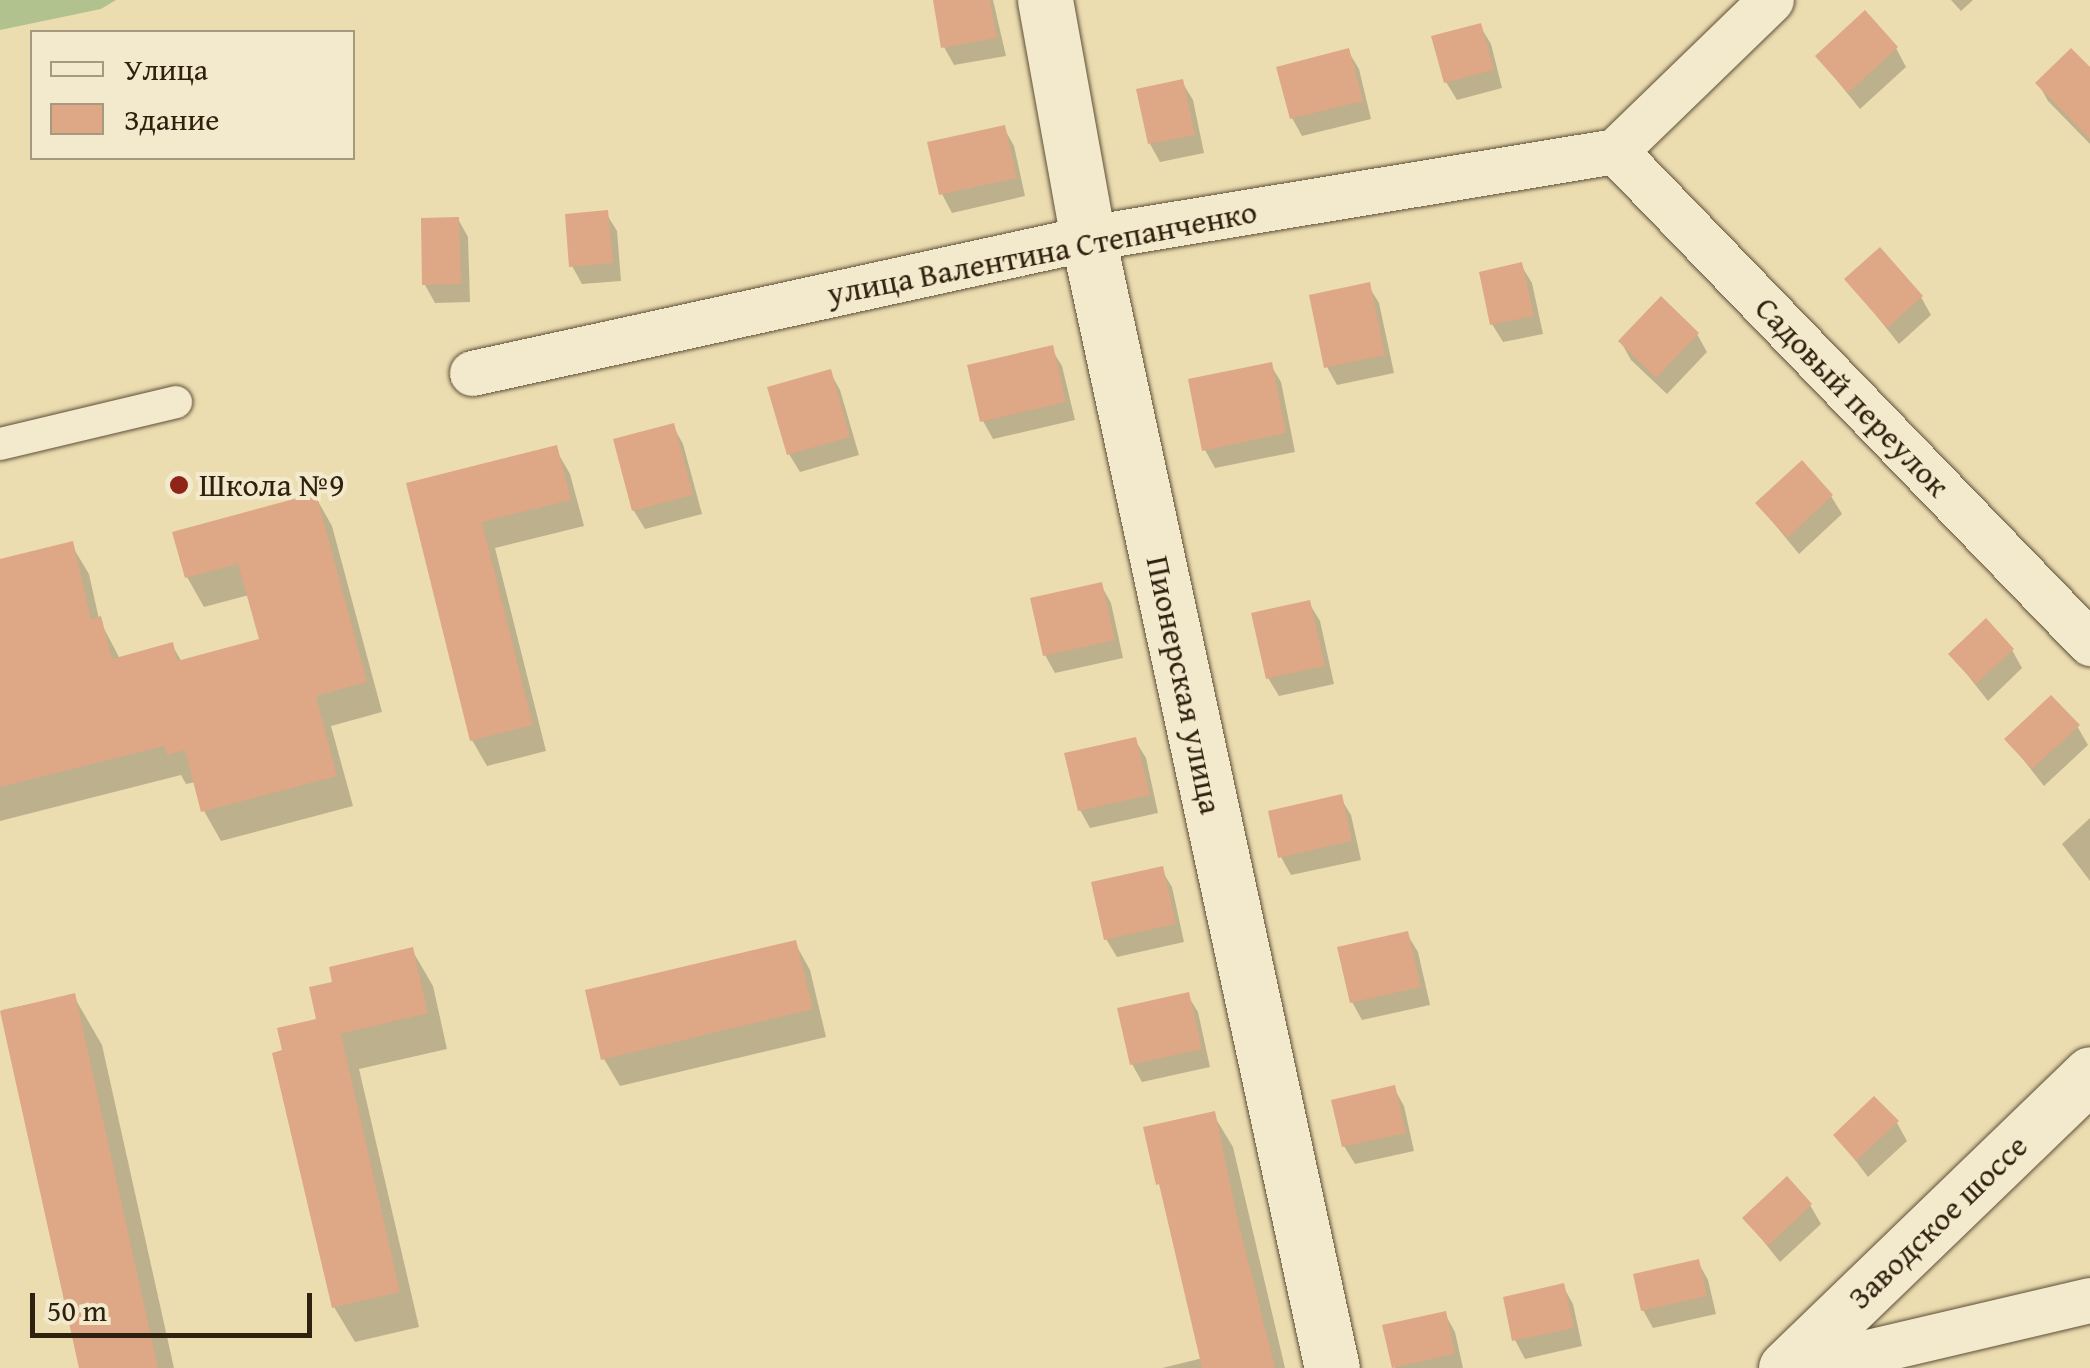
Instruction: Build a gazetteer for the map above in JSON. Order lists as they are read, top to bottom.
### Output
{
  "streets": {
    "street": [
      "улица Валентина Степанченко",
      "Садовый переулок",
      "Пионерская улица",
      "Заводское шоссе"
    ]
  },
  "crossings": [
    ["улица Валентина Степанченко", "Садовый переулок"],
    ["улица Валентина Степанченко", "Пионерская улица"]
  ],
  "places": ["Школа №9"],
  "legend": ["Улица", "Здание"],
  "scale_bar": "50 m"
}
